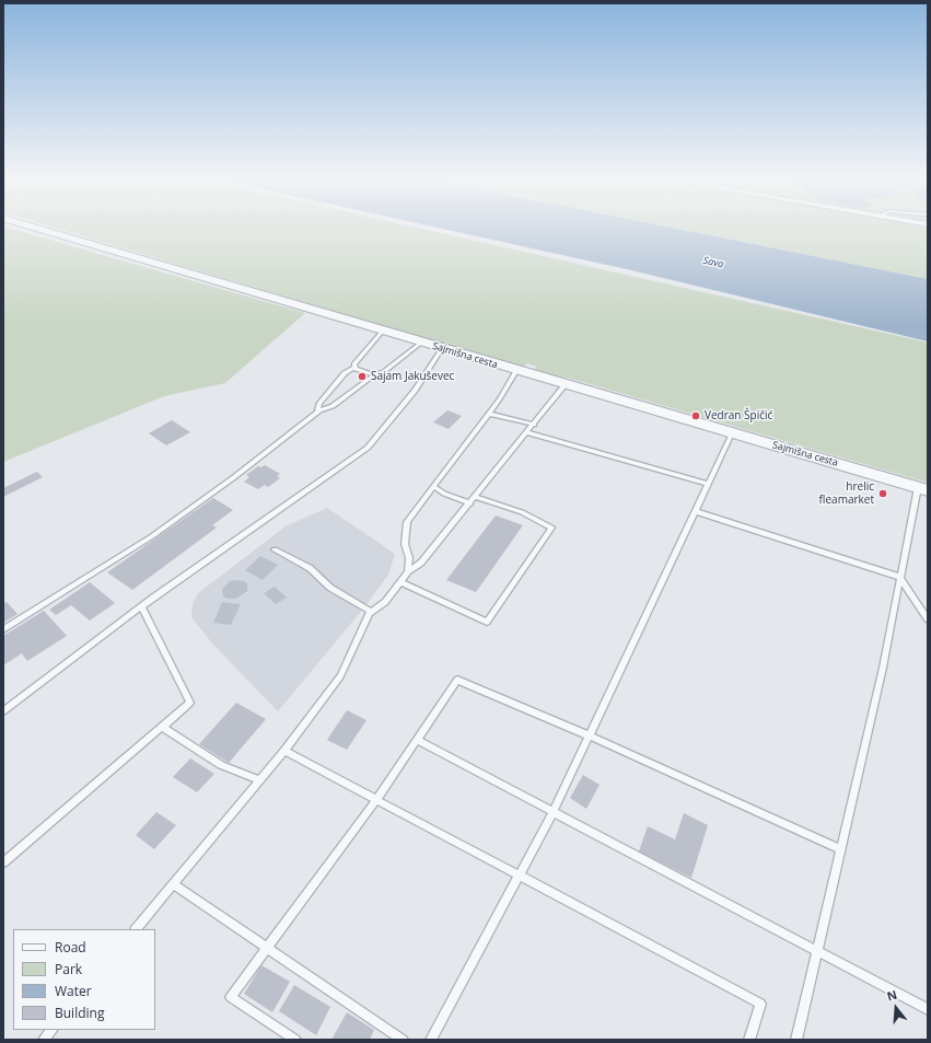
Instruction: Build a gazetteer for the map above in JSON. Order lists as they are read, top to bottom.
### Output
{
  "streets": {
    "street": ["Sajmišna cesta"]
  },
  "water": ["Sava"],
  "places": ["Sajam Jakuševec", "Vedran Špičić", "hrelic fleamarket"],
  "legend": [
    "Road",
    "Park",
    "Water",
    "Building"
  ],
  "north": "top"
}
